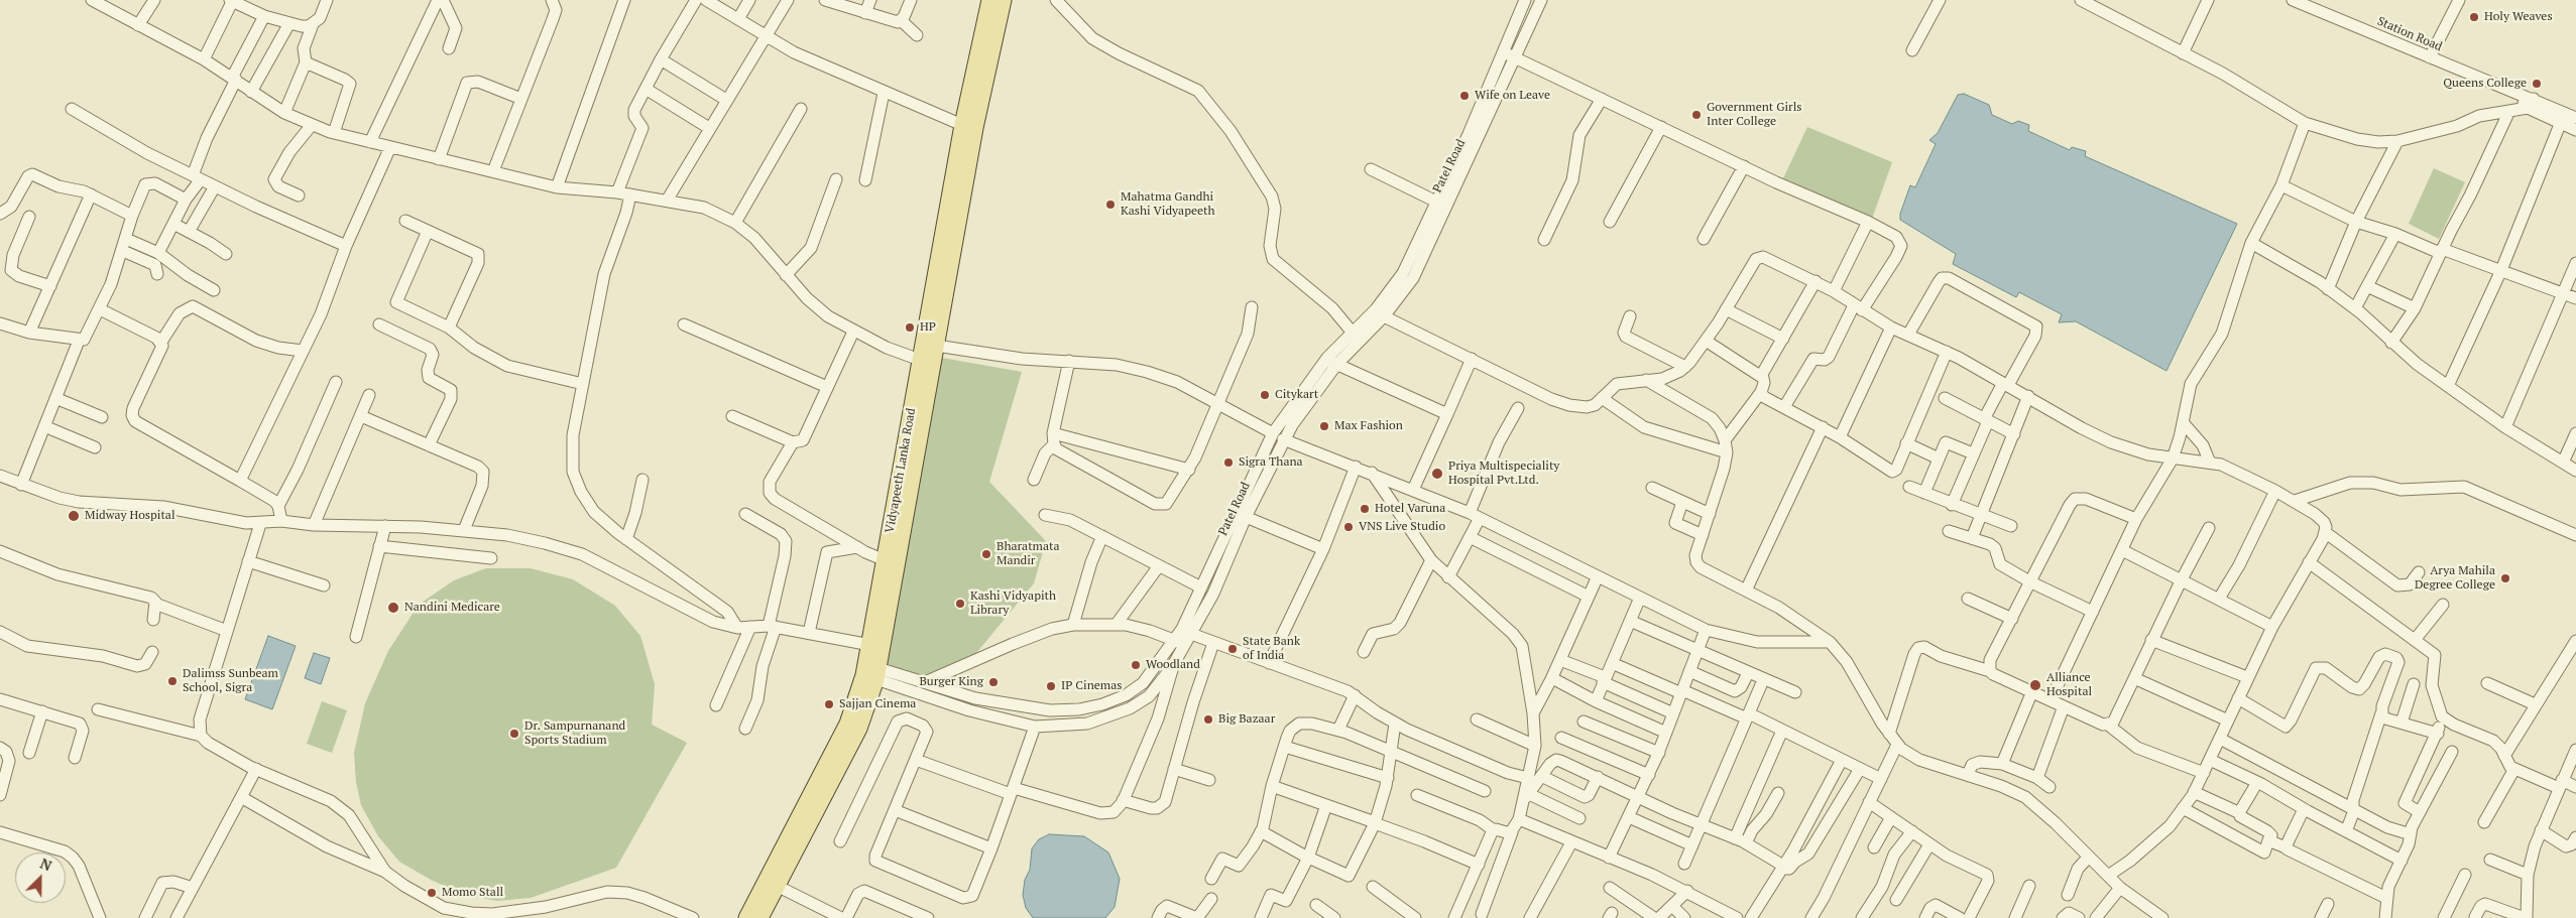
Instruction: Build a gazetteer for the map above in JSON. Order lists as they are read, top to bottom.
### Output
{
  "streets": {
    "main road": ["Vidyapeeth Lanka Road"],
    "street": ["Station Road", "Patel Road"]
  },
  "crossings": [
    ["Patel Road", "Vidyapeeth Lanka Road"]
  ],
  "places": [
    "Holy Weaves",
    "Queens College",
    "Wife on Leave",
    "Government Girls Inter College",
    "Mahatma Gandhi Kashi Vidyapeeth",
    "HP",
    "Citykart",
    "Max Fashion",
    "Sigra Thana",
    "Priya Multispeciality Hospital Pvt.Ltd.",
    "Hotel Varuna",
    "Midway Hospital",
    "VNS Live Studio",
    "Bharatmata Mandir",
    "Arya Mahila Degree College",
    "Kashi Vidyapith Library",
    "Nandini Medicare",
    "State Bank of India",
    "Woodland",
    "Dalimss Sunbeam School, Sigra",
    "Burger King",
    "Alliance Hospital",
    "IP Cinemas",
    "Sajjan Cinema",
    "Big Bazaar",
    "Dr. Sampurnanand Sports Stadium",
    "Momo Stall"
  ],
  "north": "top right"
}
